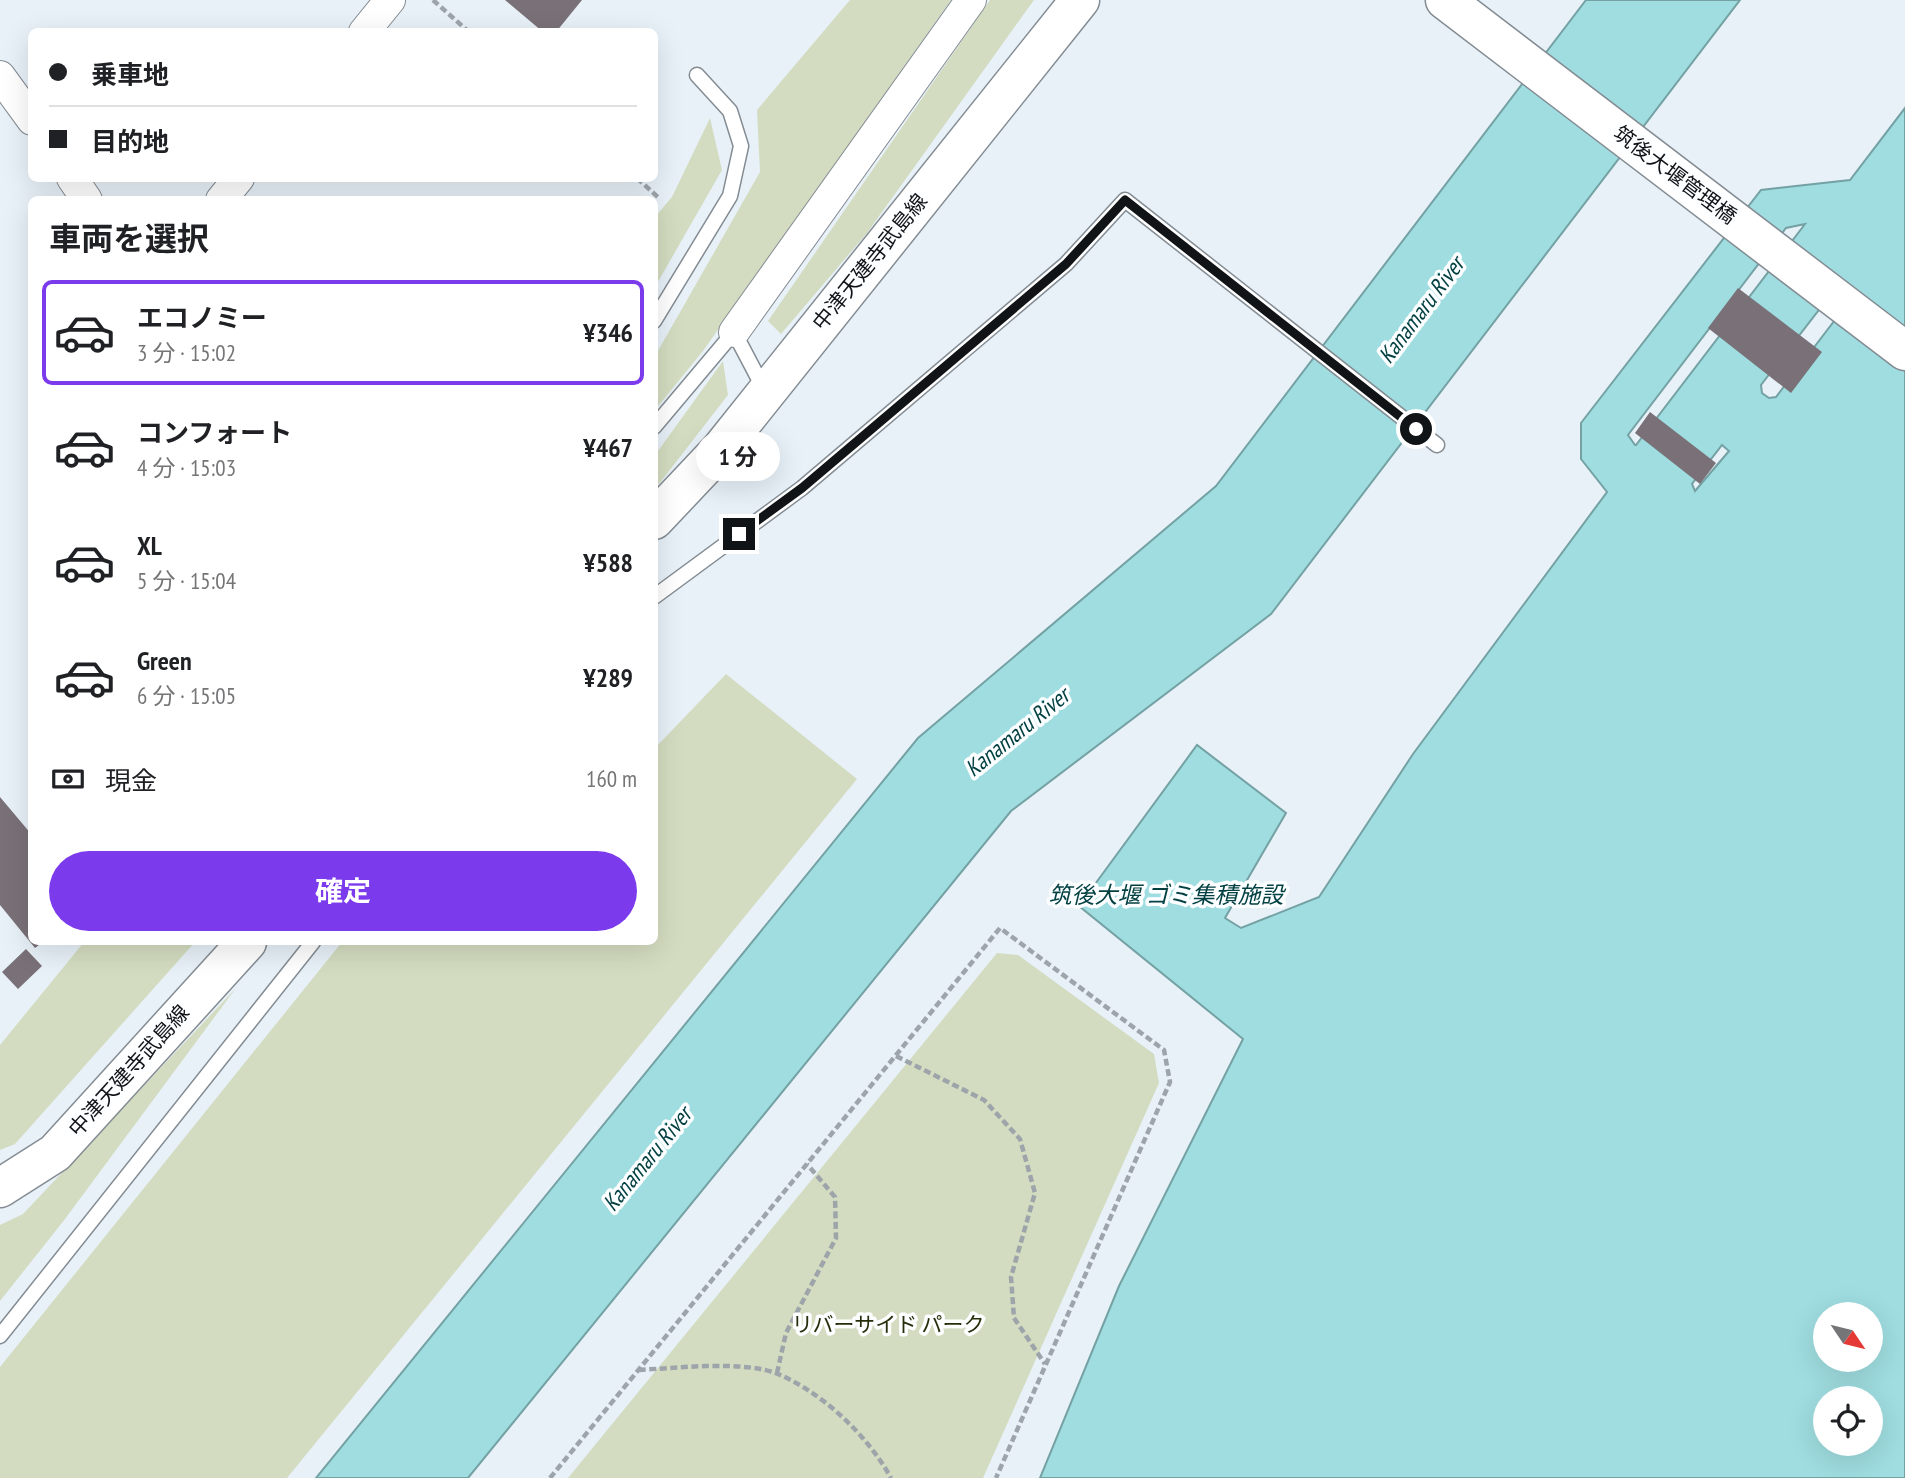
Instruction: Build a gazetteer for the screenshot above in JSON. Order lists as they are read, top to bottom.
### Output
{
  "streets": {
    "main road": ["筑後大堰管理橋", "中津天建寺武島線"]
  },
  "water": ["Kanamaru River", "筑後大堰 ゴミ集積施設"],
  "parks": ["リバーサイド パーク"],
  "north": "bottom right",
  "page": {
    "banner": ["乗車地", "目的地"],
    "heading": "車両を選択",
    "list": [
      {
        "name": "エコノミー",
        "note": "3 分 · 15:02",
        "value": "¥346"
      },
      {
        "name": "コンフォート",
        "note": "4 分 · 15:03",
        "value": "¥467"
      },
      {
        "name": "XL",
        "note": "5 分 · 15:04",
        "value": "¥588"
      },
      {
        "name": "Green",
        "note": "6 分 · 15:05",
        "value": "¥289"
      }
    ],
    "bubble": "1 分",
    "pay": ["現金", "160 m"],
    "buttons": "確定"
  }
}
